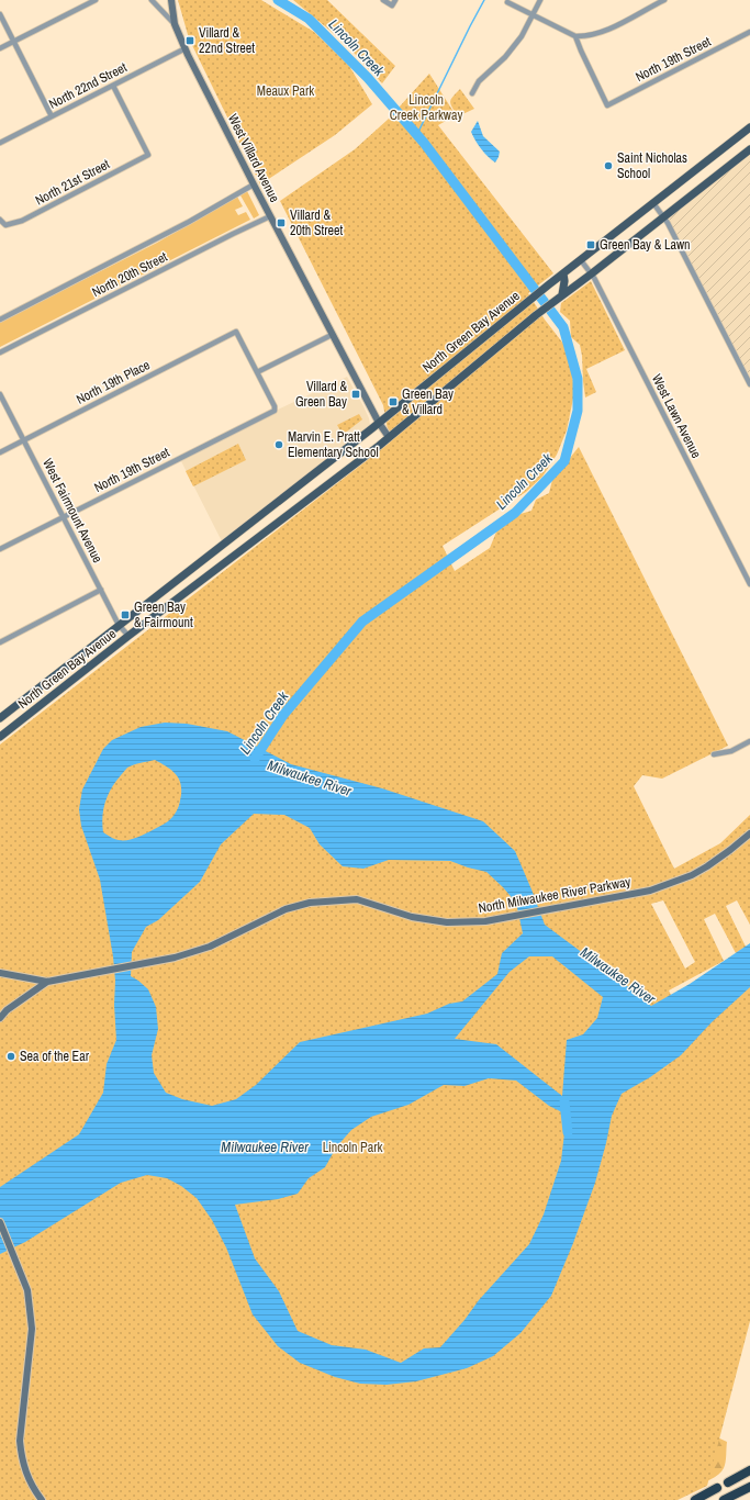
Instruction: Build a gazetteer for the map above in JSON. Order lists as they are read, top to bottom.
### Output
{
  "streets": {
    "main road": ["North Green Bay Avenue"],
    "street": [
      "North 19th Street",
      "North 22nd Street",
      "West Villard Avenue",
      "North 21st Street",
      "North 20th Street",
      "North 19th Place",
      "West Lawn Avenue",
      "West Fairmount Avenue",
      "North Milwaukee River Parkway"
    ]
  },
  "crossings": [
    ["North 19th Street", "North 19th Place"],
    ["North 19th Street", "West Fairmount Avenue"],
    ["North 22nd Street", "West Villard Avenue"],
    ["North 22nd Street", "North 21st Street"],
    ["West Villard Avenue", "North 20th Street"],
    ["West Villard Avenue", "North Green Bay Avenue"],
    ["North Green Bay Avenue", "West Lawn Avenue"],
    ["North Green Bay Avenue", "West Fairmount Avenue"],
    ["North 19th Place", "West Fairmount Avenue"]
  ],
  "water": ["Lincoln Creek", "Milwaukee River"],
  "parks": ["Meaux Park", "Lincoln Creek Parkway", "Lincoln Park"],
  "places": {
    "transit": [
      "Villard & 22nd Street",
      "Villard & 20th Street",
      "Green Bay & Lawn",
      "Villard & Green Bay",
      "Green Bay & Villard",
      "Green Bay & Fairmount"
    ],
    "other": ["Saint Nicholas School", "Marvin E. Pratt Elementary School", "Sea of the Ear"]
  }
}
